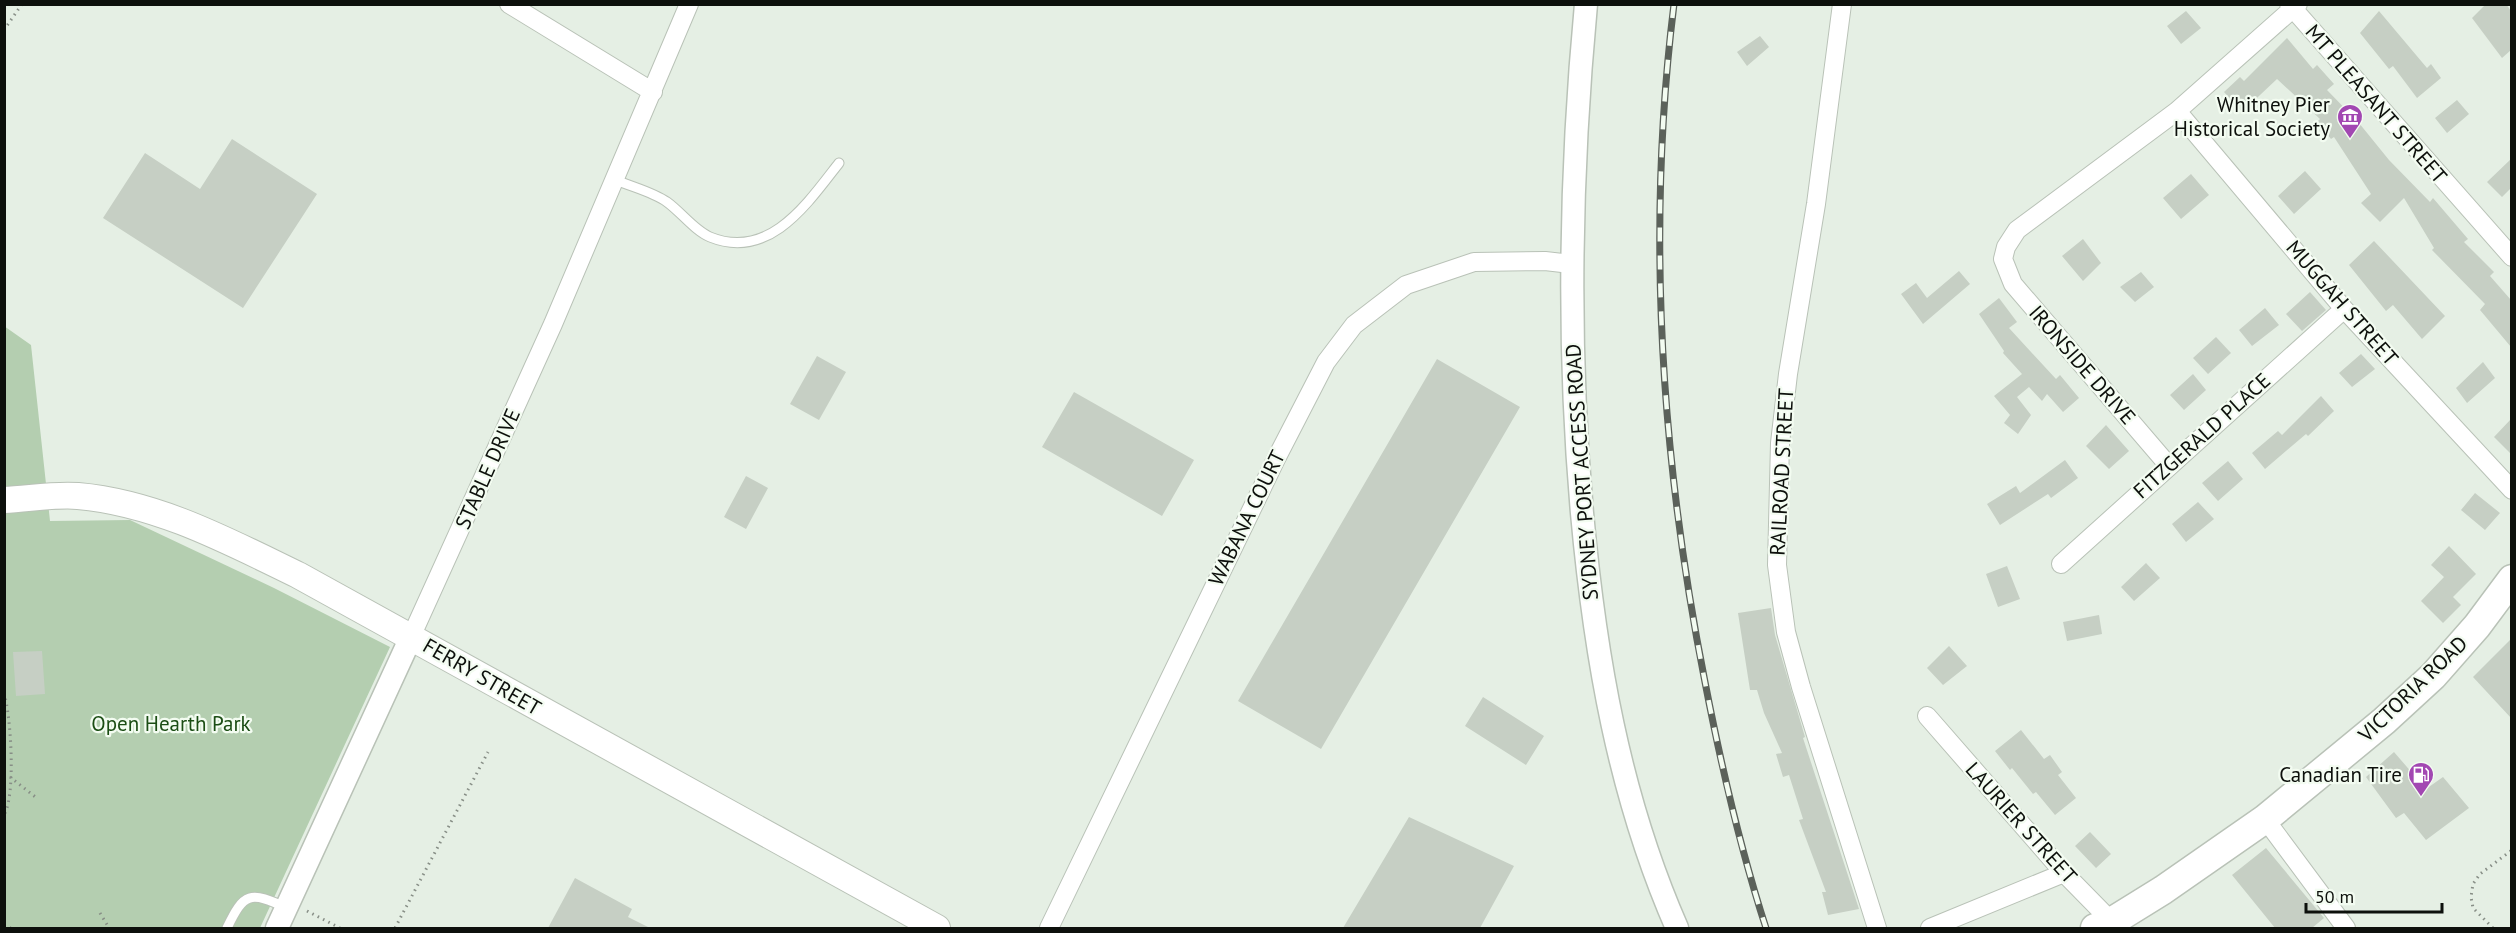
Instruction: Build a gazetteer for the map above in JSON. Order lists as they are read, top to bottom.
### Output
{
  "streets": {
    "main road": ["FERRY STREET", "VICTORIA ROAD"],
    "street": [
      "MT PLEASANT STREET",
      "MUGGAH STREET",
      "IRONSIDE DRIVE",
      "FITZGERALD PLACE",
      "STABLE DRIVE",
      "SYDNEY PORT ACCESS ROAD",
      "RAILROAD STREET",
      "WABANA COURT",
      "LAURIER STREET"
    ]
  },
  "crossings": [
    ["MUGGAH STREET", "IRONSIDE DRIVE"],
    ["MUGGAH STREET", "FITZGERALD PLACE"],
    ["IRONSIDE DRIVE", "FITZGERALD PLACE"],
    ["STABLE DRIVE", "FERRY STREET"],
    ["SYDNEY PORT ACCESS ROAD", "WABANA COURT"],
    ["VICTORIA ROAD", "LAURIER STREET"]
  ],
  "parks": ["Open Hearth Park"],
  "places": {
    "museum": ["Whitney Pier Historical Society"],
    "fuel station": ["Canadian Tire"]
  },
  "scale_bar": "50 m"
}
